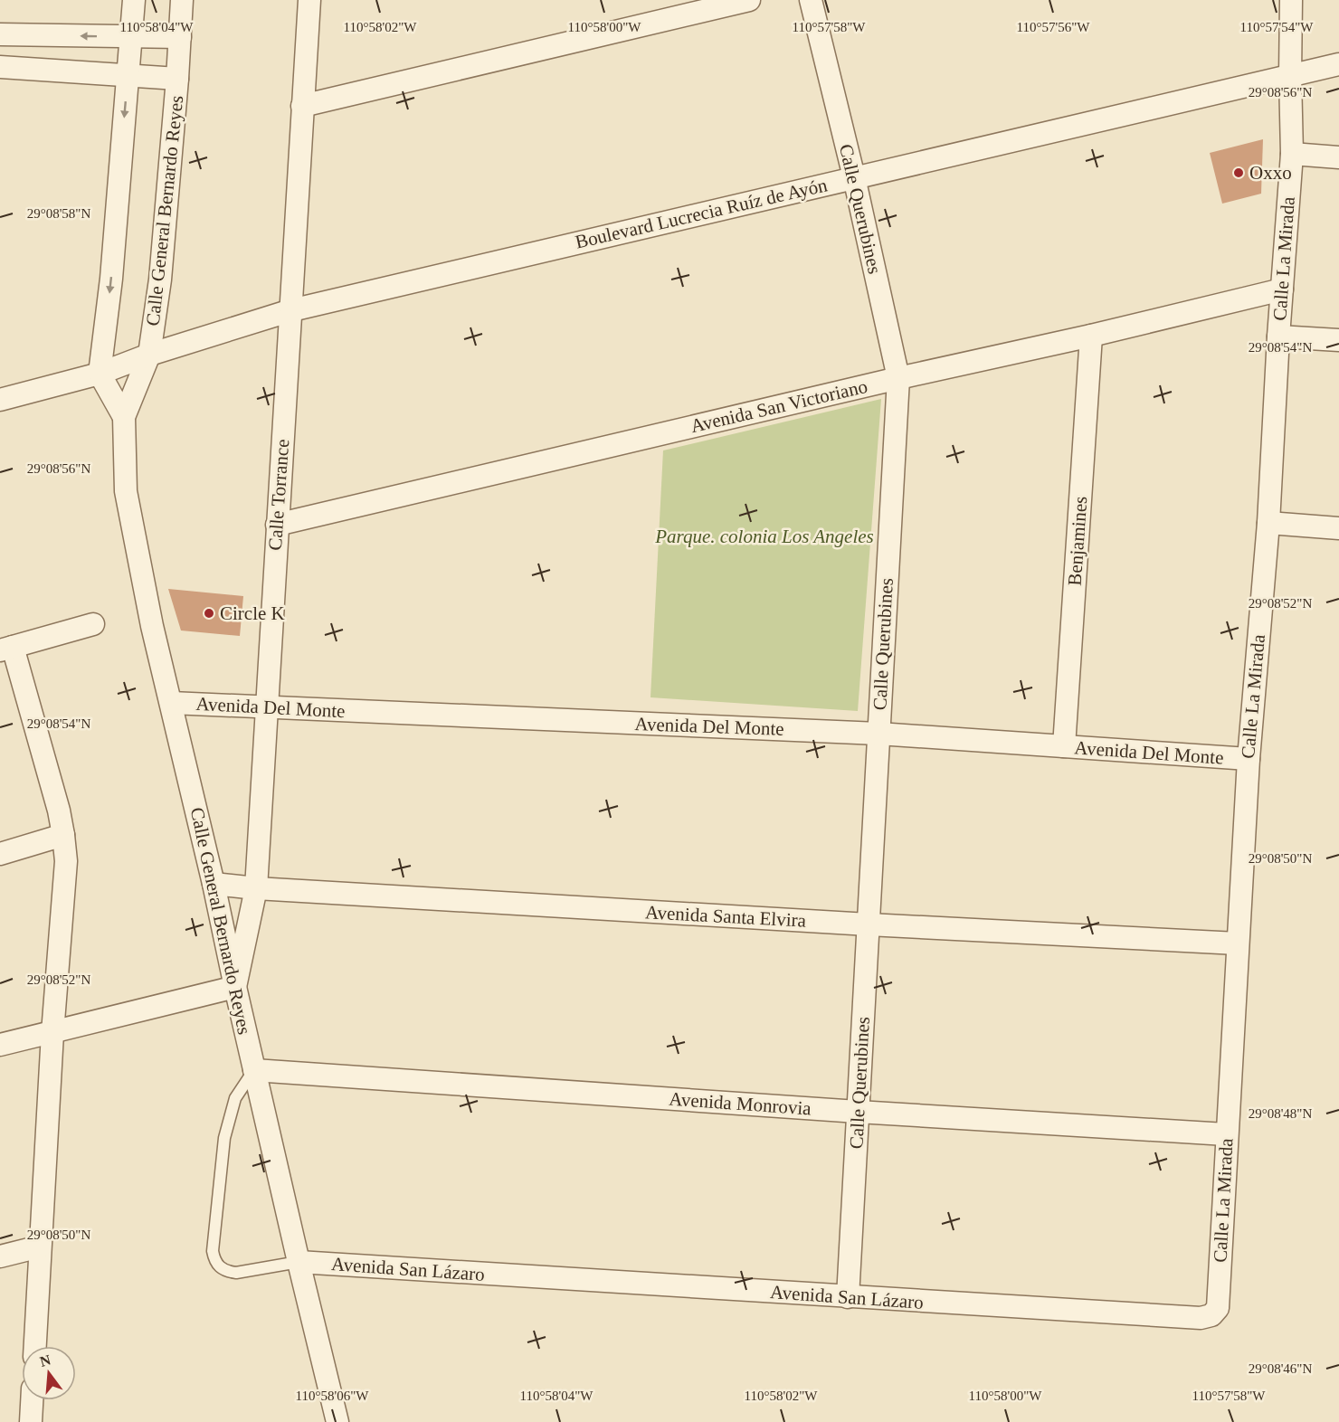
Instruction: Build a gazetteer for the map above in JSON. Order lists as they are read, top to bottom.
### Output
{
  "streets": {
    "street": [
      "Calle Querubines",
      "Calle General Bernardo Reyes",
      "Boulevard Lucrecia Ruíz de Ayón",
      "Calle La Mirada",
      "Avenida San Victoriano",
      "Calle Torrance",
      "Benjamines",
      "Avenida Del Monte",
      "Avenida Santa Elvira",
      "Avenida Monrovia",
      "Avenida San Lázaro"
    ]
  },
  "crossings": [
    ["Calle Querubines", "Boulevard Lucrecia Ruíz de Ayón"],
    ["Calle Querubines", "Avenida San Victoriano"],
    ["Calle Querubines", "Avenida Del Monte"],
    ["Calle Querubines", "Avenida Santa Elvira"],
    ["Calle Querubines", "Avenida Monrovia"],
    ["Calle Querubines", "Avenida San Lázaro"],
    ["Calle General Bernardo Reyes", "Boulevard Lucrecia Ruíz de Ayón"],
    ["Calle General Bernardo Reyes", "Calle Torrance"],
    ["Calle General Bernardo Reyes", "Avenida Del Monte"],
    ["Calle General Bernardo Reyes", "Avenida Santa Elvira"],
    ["Calle General Bernardo Reyes", "Avenida Monrovia"],
    ["Calle General Bernardo Reyes", "Avenida San Lázaro"],
    ["Boulevard Lucrecia Ruíz de Ayón", "Calle La Mirada"],
    ["Boulevard Lucrecia Ruíz de Ayón", "Calle Torrance"],
    ["Calle La Mirada", "Avenida San Victoriano"],
    ["Calle La Mirada", "Avenida Del Monte"],
    ["Calle La Mirada", "Avenida Santa Elvira"],
    ["Calle La Mirada", "Avenida Monrovia"],
    ["Calle La Mirada", "Avenida San Lázaro"],
    ["Avenida San Victoriano", "Calle Torrance"],
    ["Avenida San Victoriano", "Benjamines"],
    ["Calle Torrance", "Avenida Del Monte"],
    ["Calle Torrance", "Avenida Santa Elvira"],
    ["Benjamines", "Avenida Del Monte"]
  ],
  "parks": ["Parque. colonia Los Angeles"],
  "places": ["Oxxo", "Circle K"],
  "north": "top",
  "coordinates": [
    "110°58'04\"W",
    "110°58'02\"W",
    "110°58'00\"W",
    "110°57'58\"W",
    "110°57'56\"W",
    "110°57'54\"W",
    "29°08'56\"N",
    "29°08'58\"N",
    "29°08'54\"N",
    "29°08'52\"N",
    "29°08'50\"N",
    "29°08'48\"N",
    "29°08'46\"N",
    "110°58'06\"W"
  ]
}
